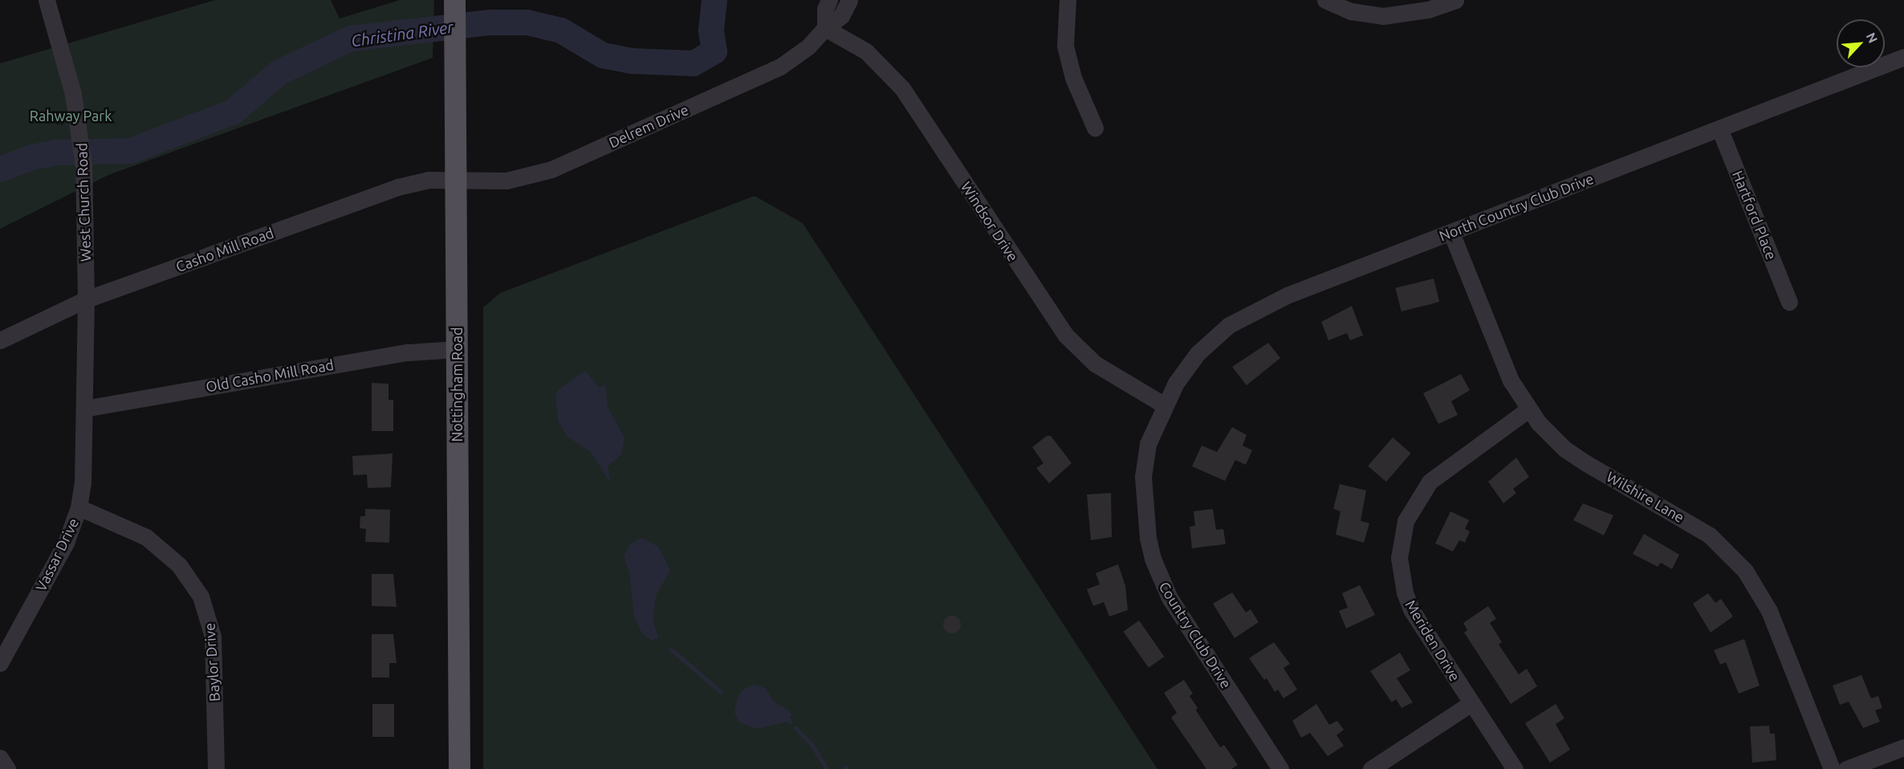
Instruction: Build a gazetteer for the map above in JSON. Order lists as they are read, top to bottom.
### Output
{
  "streets": {
    "main road": ["Nottingham Road"],
    "street": [
      "Delrem Drive",
      "West Church Road",
      "North Country Club Drive",
      "Hartford Place",
      "Windsor Drive",
      "Casho Mill Road",
      "Old Casho Mill Road",
      "Wilshire Lane",
      "Vassar Drive",
      "Country Club Drive",
      "Meriden Drive",
      "Baylor Drive"
    ]
  },
  "crossings": [
    ["Delrem Drive", "Windsor Drive"],
    ["Delrem Drive", "Casho Mill Road"],
    ["Delrem Drive", "Nottingham Road"],
    ["West Church Road", "Casho Mill Road"],
    ["West Church Road", "Old Casho Mill Road"],
    ["West Church Road", "Vassar Drive"],
    ["North Country Club Drive", "Hartford Place"],
    ["North Country Club Drive", "Windsor Drive"],
    ["North Country Club Drive", "Wilshire Lane"],
    ["North Country Club Drive", "Country Club Drive"],
    ["Windsor Drive", "Country Club Drive"],
    ["Casho Mill Road", "Nottingham Road"],
    ["Old Casho Mill Road", "Nottingham Road"],
    ["Old Casho Mill Road", "Vassar Drive"],
    ["Wilshire Lane", "Meriden Drive"],
    ["Vassar Drive", "Baylor Drive"]
  ],
  "water": ["Christina River"],
  "parks": ["Rahway Park"],
  "north": "top right"
}
